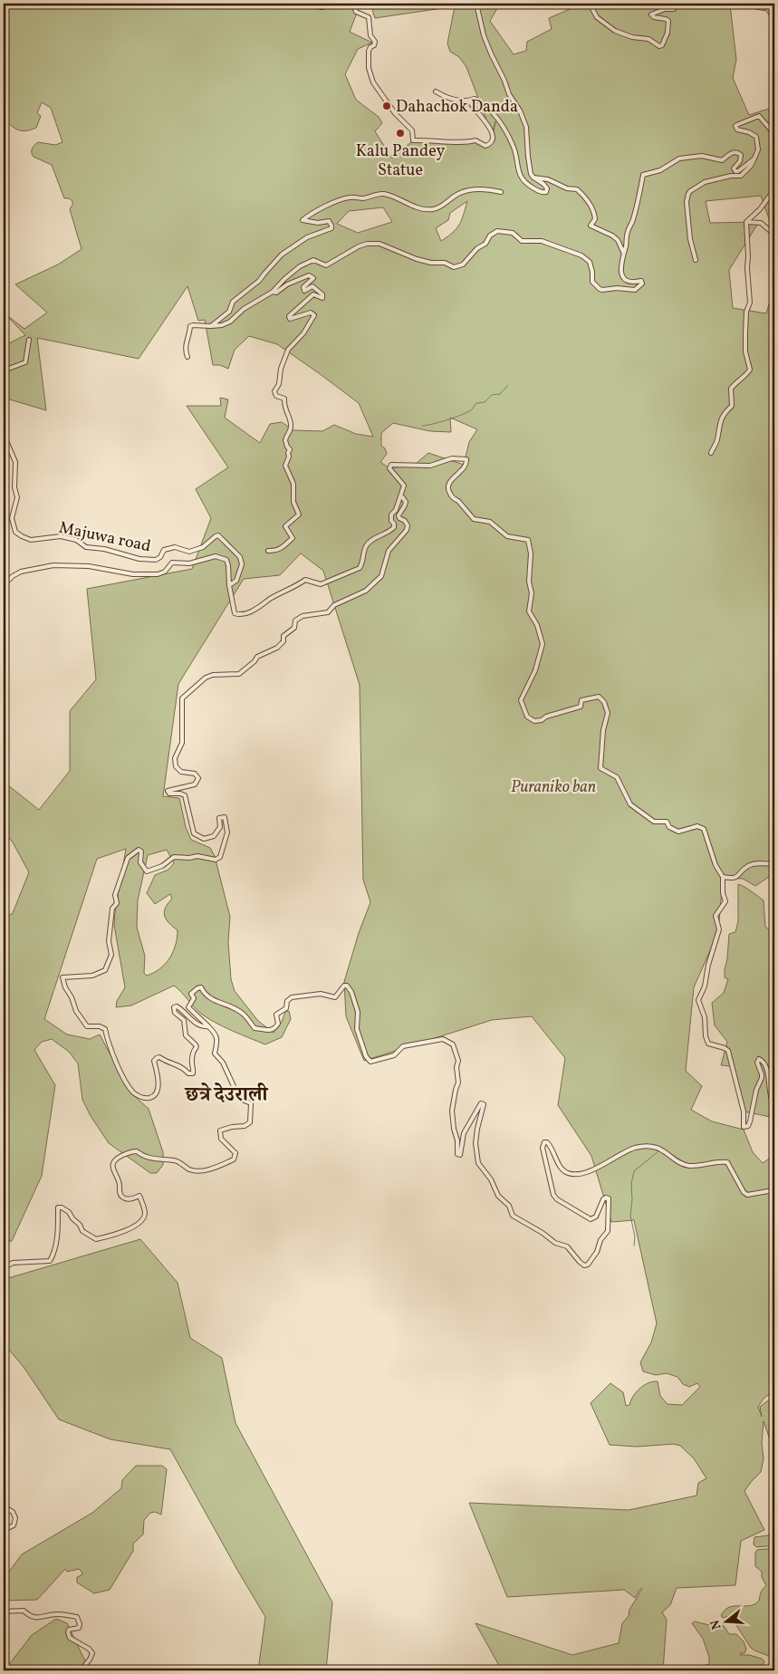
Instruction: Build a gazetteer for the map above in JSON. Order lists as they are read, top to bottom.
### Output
{
  "streets": {
    "street": ["Majuwa road"]
  },
  "districts": ["छत्रे देउराली"],
  "parks": ["Puraniko ban"],
  "places": ["Dahachok Danda", "Kalu Pandey Statue"],
  "north": "left"
}
